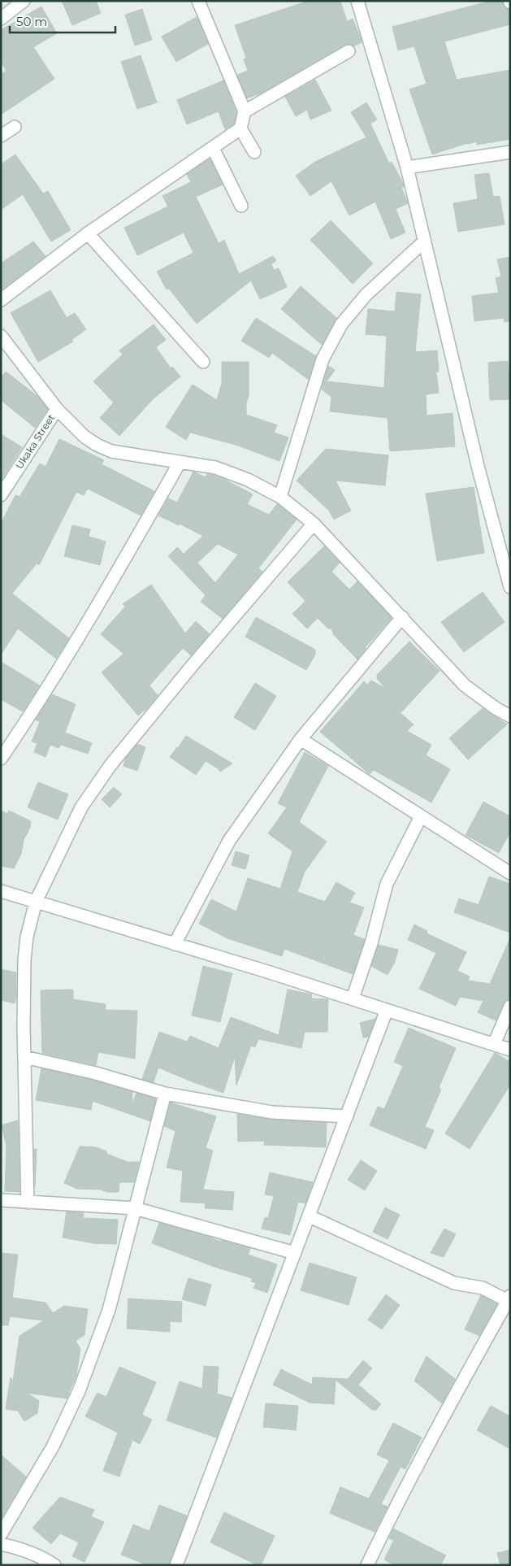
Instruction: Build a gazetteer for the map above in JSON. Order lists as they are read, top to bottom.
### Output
{
  "streets": {
    "street": ["Ukaka Street"]
  },
  "scale_bar": "50 m"
}
